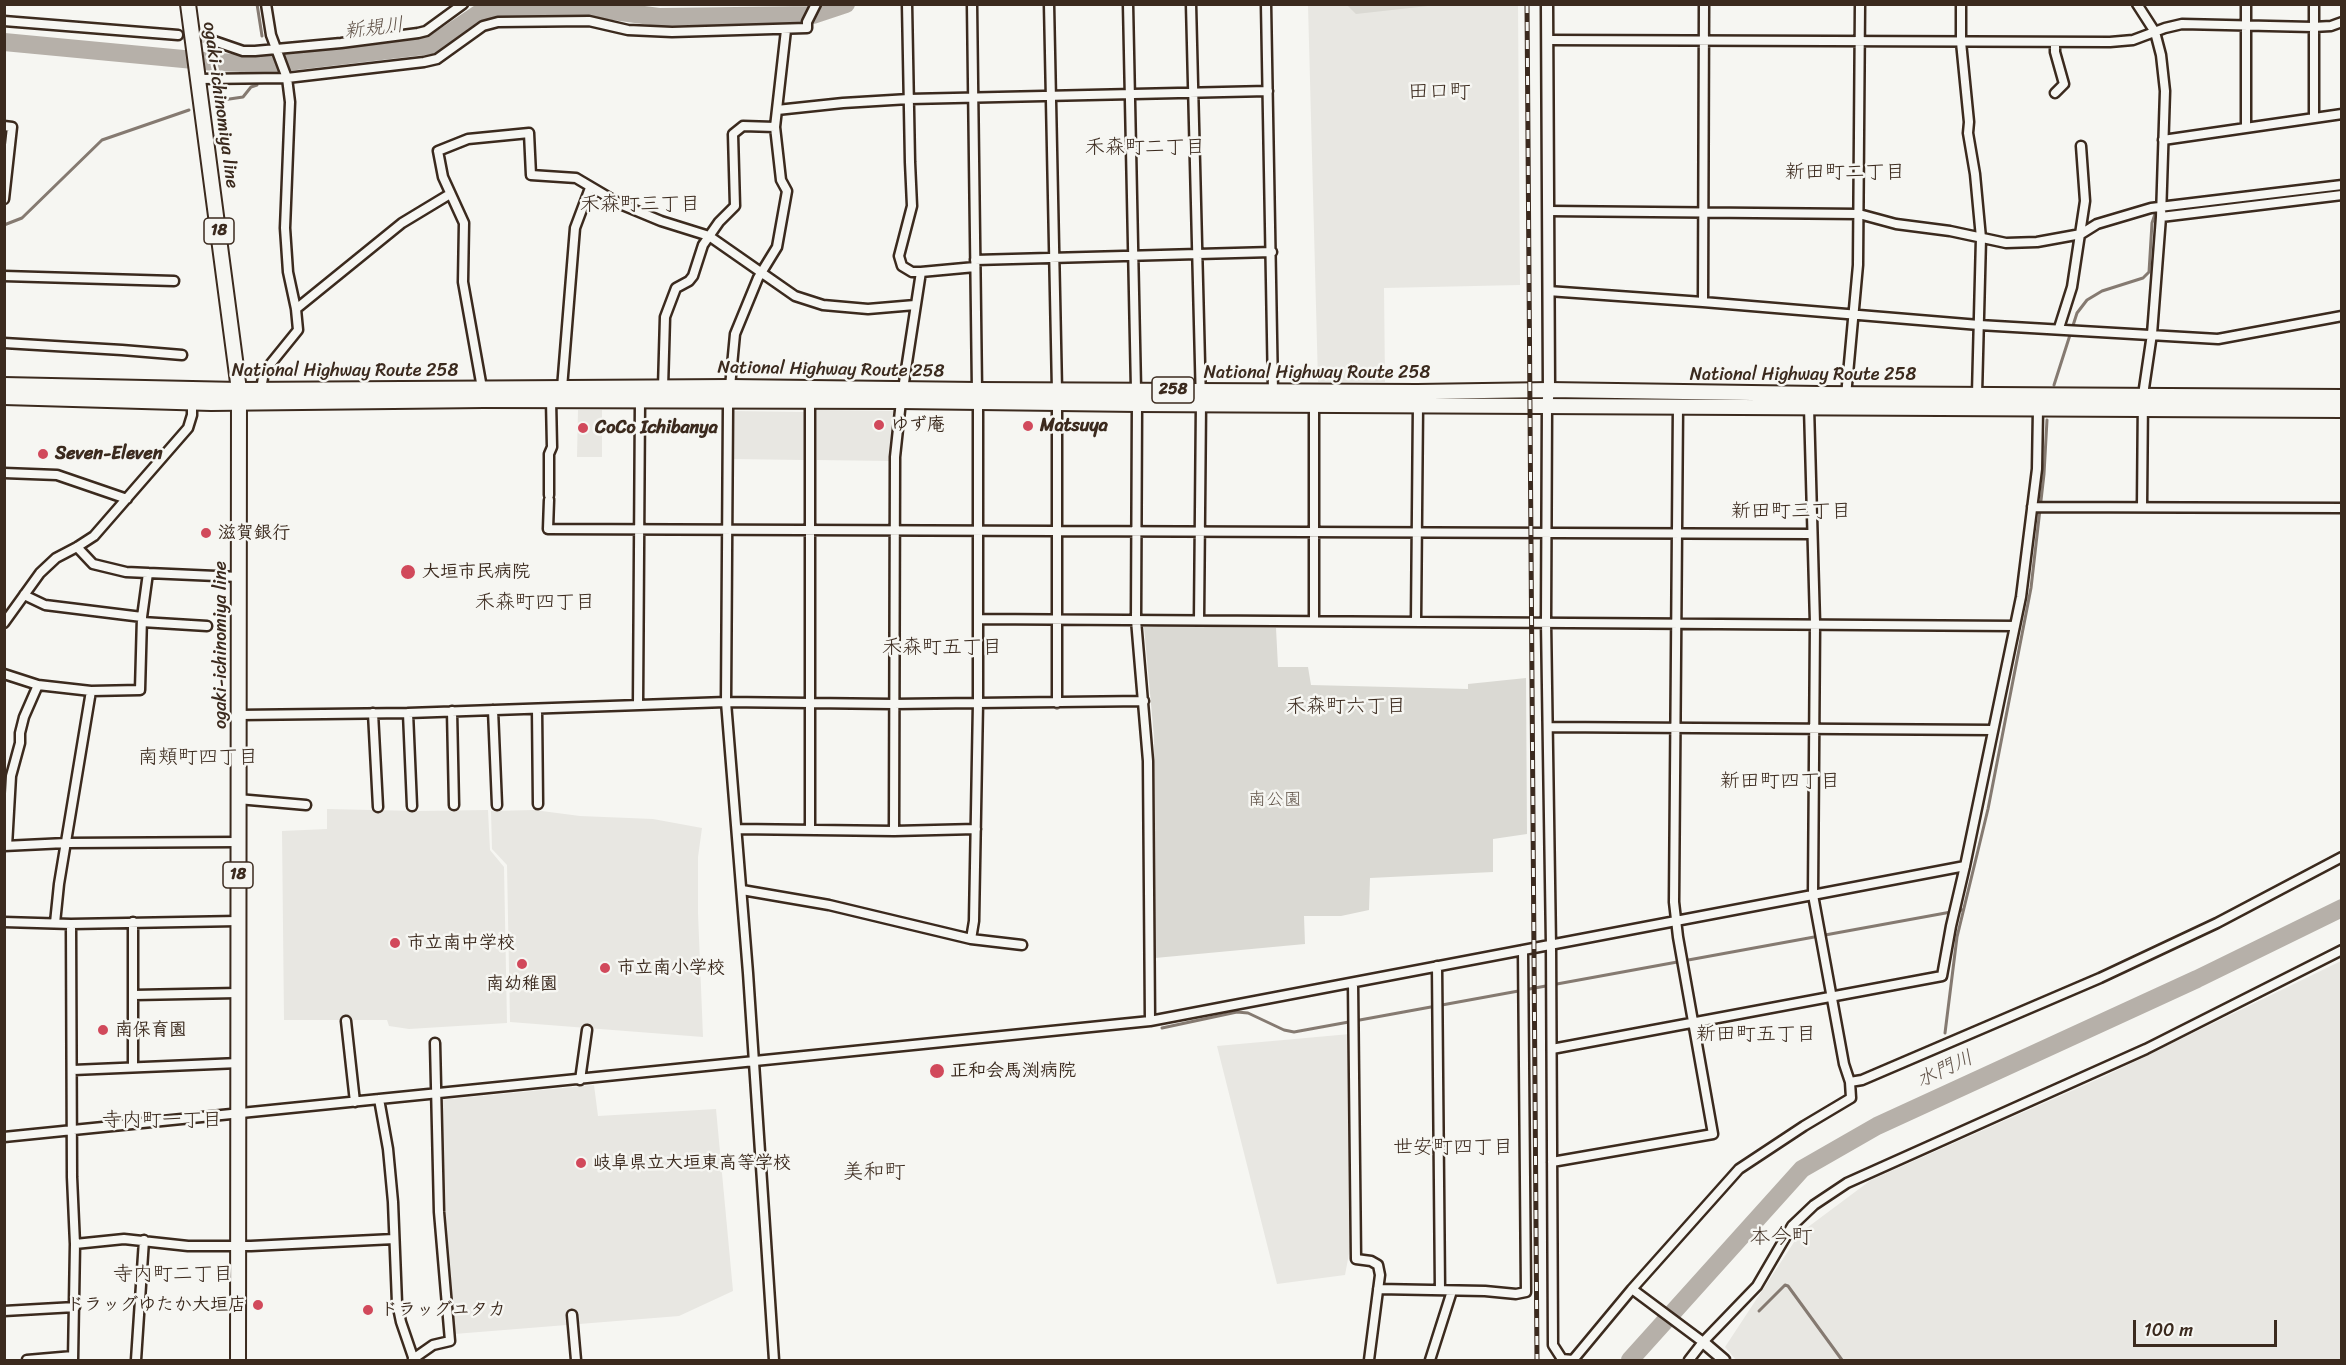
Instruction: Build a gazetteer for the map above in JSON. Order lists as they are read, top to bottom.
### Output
{
  "streets": {
    "main road": [
      "ogaki-ichinomiya line",
      "18",
      "National Highway Route 258",
      "258"
    ]
  },
  "crossings": [
    ["ogaki-ichinomiya line", "National Highway Route 258"]
  ],
  "districts": [
    "田口町",
    "禾森町二丁目",
    "新田町二丁目",
    "禾森町三丁目",
    "新田町三丁目",
    "禾森町四丁目",
    "禾森町五丁目",
    "禾森町六丁目",
    "南頬町四丁目",
    "新田町四丁目",
    "新田町五丁目",
    "寺内町一丁目",
    "世安町四丁目",
    "美和町",
    "本今町",
    "寺内町二丁目"
  ],
  "water": ["新規川", "水門川"],
  "parks": ["南公園"],
  "places": [
    "ゆず庵",
    "Matsuya",
    "CoCo Ichibanya",
    "Seven-Eleven",
    "滋賀銀行",
    "大垣市民病院",
    "市立南中学校",
    "南幼稚園",
    "市立南小学校",
    "南保育園",
    "正和会馬渕病院",
    "岐阜県立大垣東高等学校",
    "ドラッグゆたか大垣店",
    "ドラッグユタカ"
  ],
  "scale_bar": "100 m"
}
